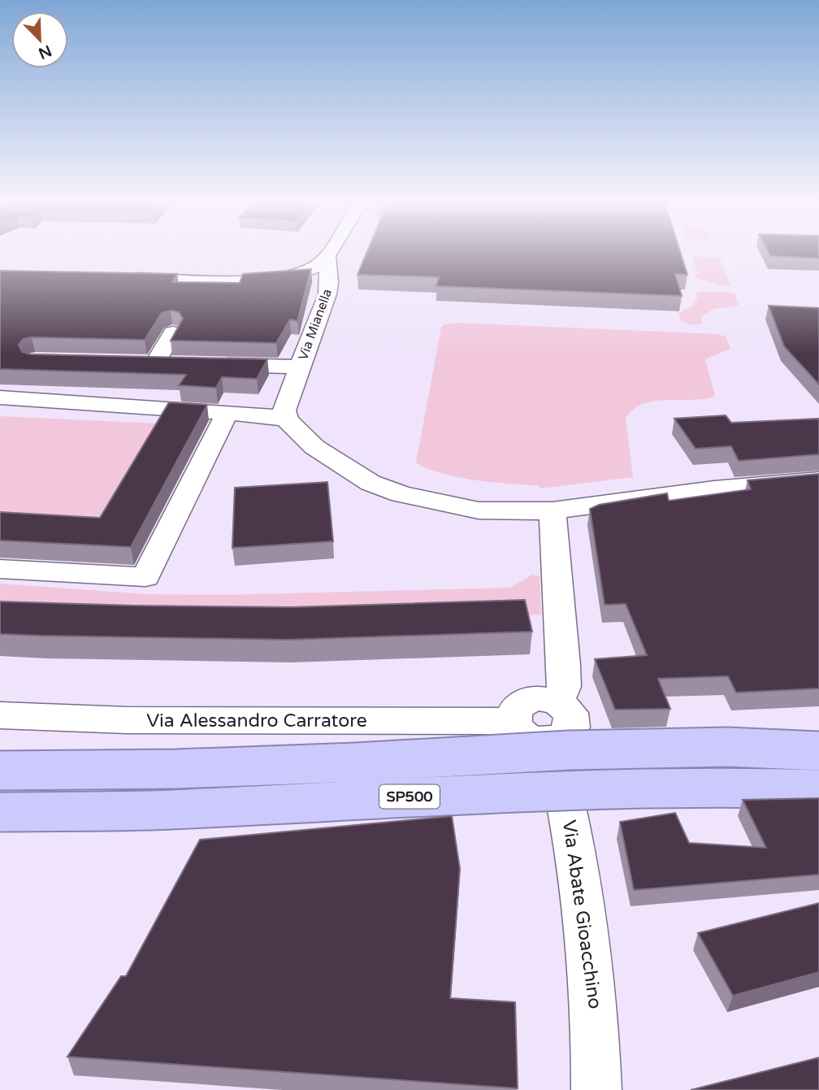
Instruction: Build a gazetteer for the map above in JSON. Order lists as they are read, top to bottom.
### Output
{
  "streets": {
    "highway": ["SP500"],
    "street": ["Via Mianella", "Via Alessandro Carratore", "Via Abate Gioacchino"]
  },
  "crossings": [
    ["Via Alessandro Carratore", "Via Abate Gioacchino"]
  ],
  "north": "bottom right"
}
